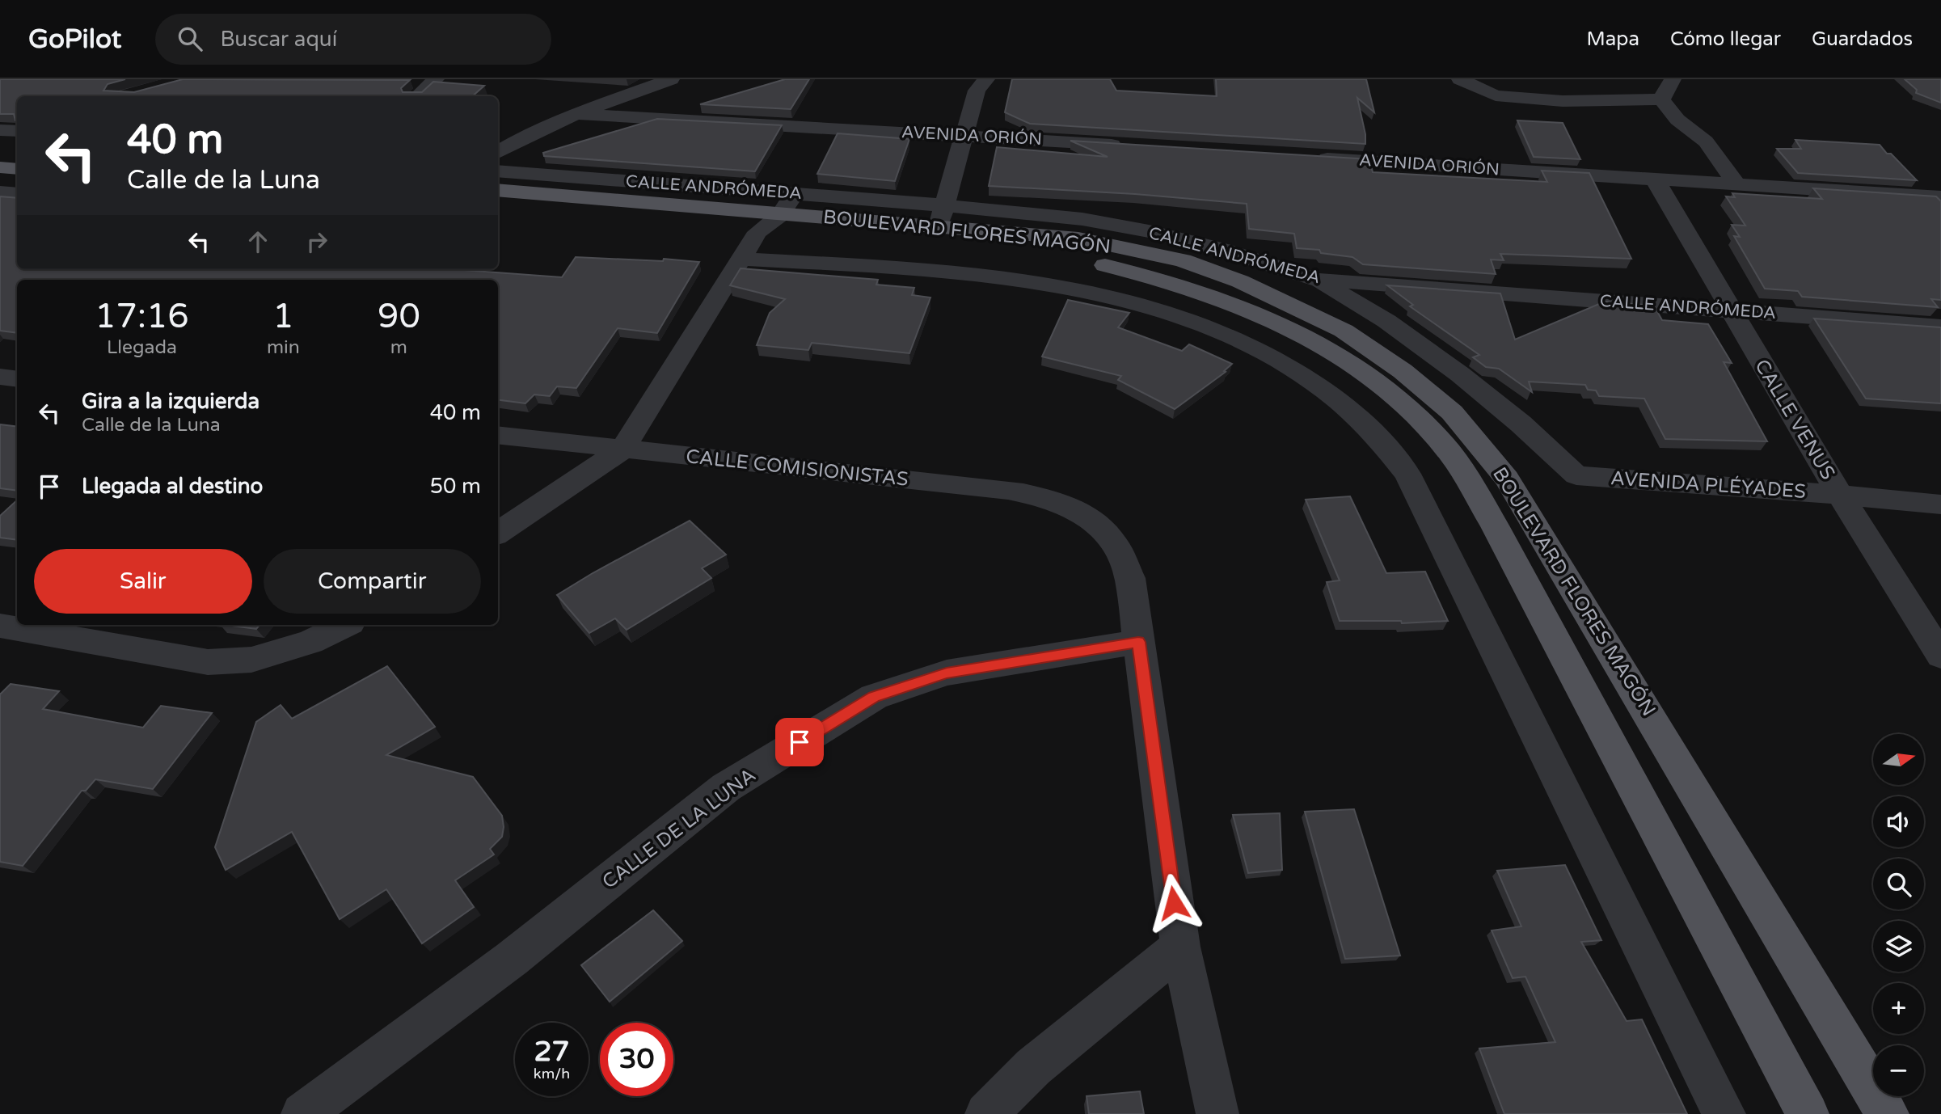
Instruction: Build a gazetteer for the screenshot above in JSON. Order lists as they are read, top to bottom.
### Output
{
  "streets": {
    "main road": ["BOULEVARD FLORES MAGÓN"],
    "street": [
      "AVENIDA ORIÓN",
      "CALLE ANDRÓMEDA",
      "CALLE VENUS",
      "CALLE COMISIONISTAS",
      "AVENIDA PLÉYADES",
      "CALLE DE LA LUNA"
    ]
  },
  "crossings": [
    ["AVENIDA ORIÓN", "CALLE VENUS"],
    ["CALLE ANDRÓMEDA", "BOULEVARD FLORES MAGÓN"],
    ["CALLE ANDRÓMEDA", "CALLE VENUS"],
    ["CALLE ANDRÓMEDA", "AVENIDA PLÉYADES"],
    ["CALLE VENUS", "AVENIDA PLÉYADES"],
    ["CALLE COMISIONISTAS", "CALLE DE LA LUNA"]
  ],
  "north": "right",
  "page": {
    "header": "GoPilot",
    "search": "Buscar aquí",
    "nav": ["Mapa", "Cómo llegar", "Guardados"],
    "turn": ["40 m", "Calle de la Luna"],
    "eta": [
      "17:16",
      "Llegada",
      "1",
      "min",
      "90",
      "m"
    ],
    "list": [
      {
        "name": "Gira a la izquierda",
        "note": "Calle de la Luna",
        "value": "40 m"
      },
      {
        "name": "Llegada al destino",
        "value": "50 m"
      }
    ],
    "buttons": ["Salir", "Compartir"],
    "map_buttons": ["+", "−"],
    "speed": "27 km/h",
    "limit": "30"
  }
}
